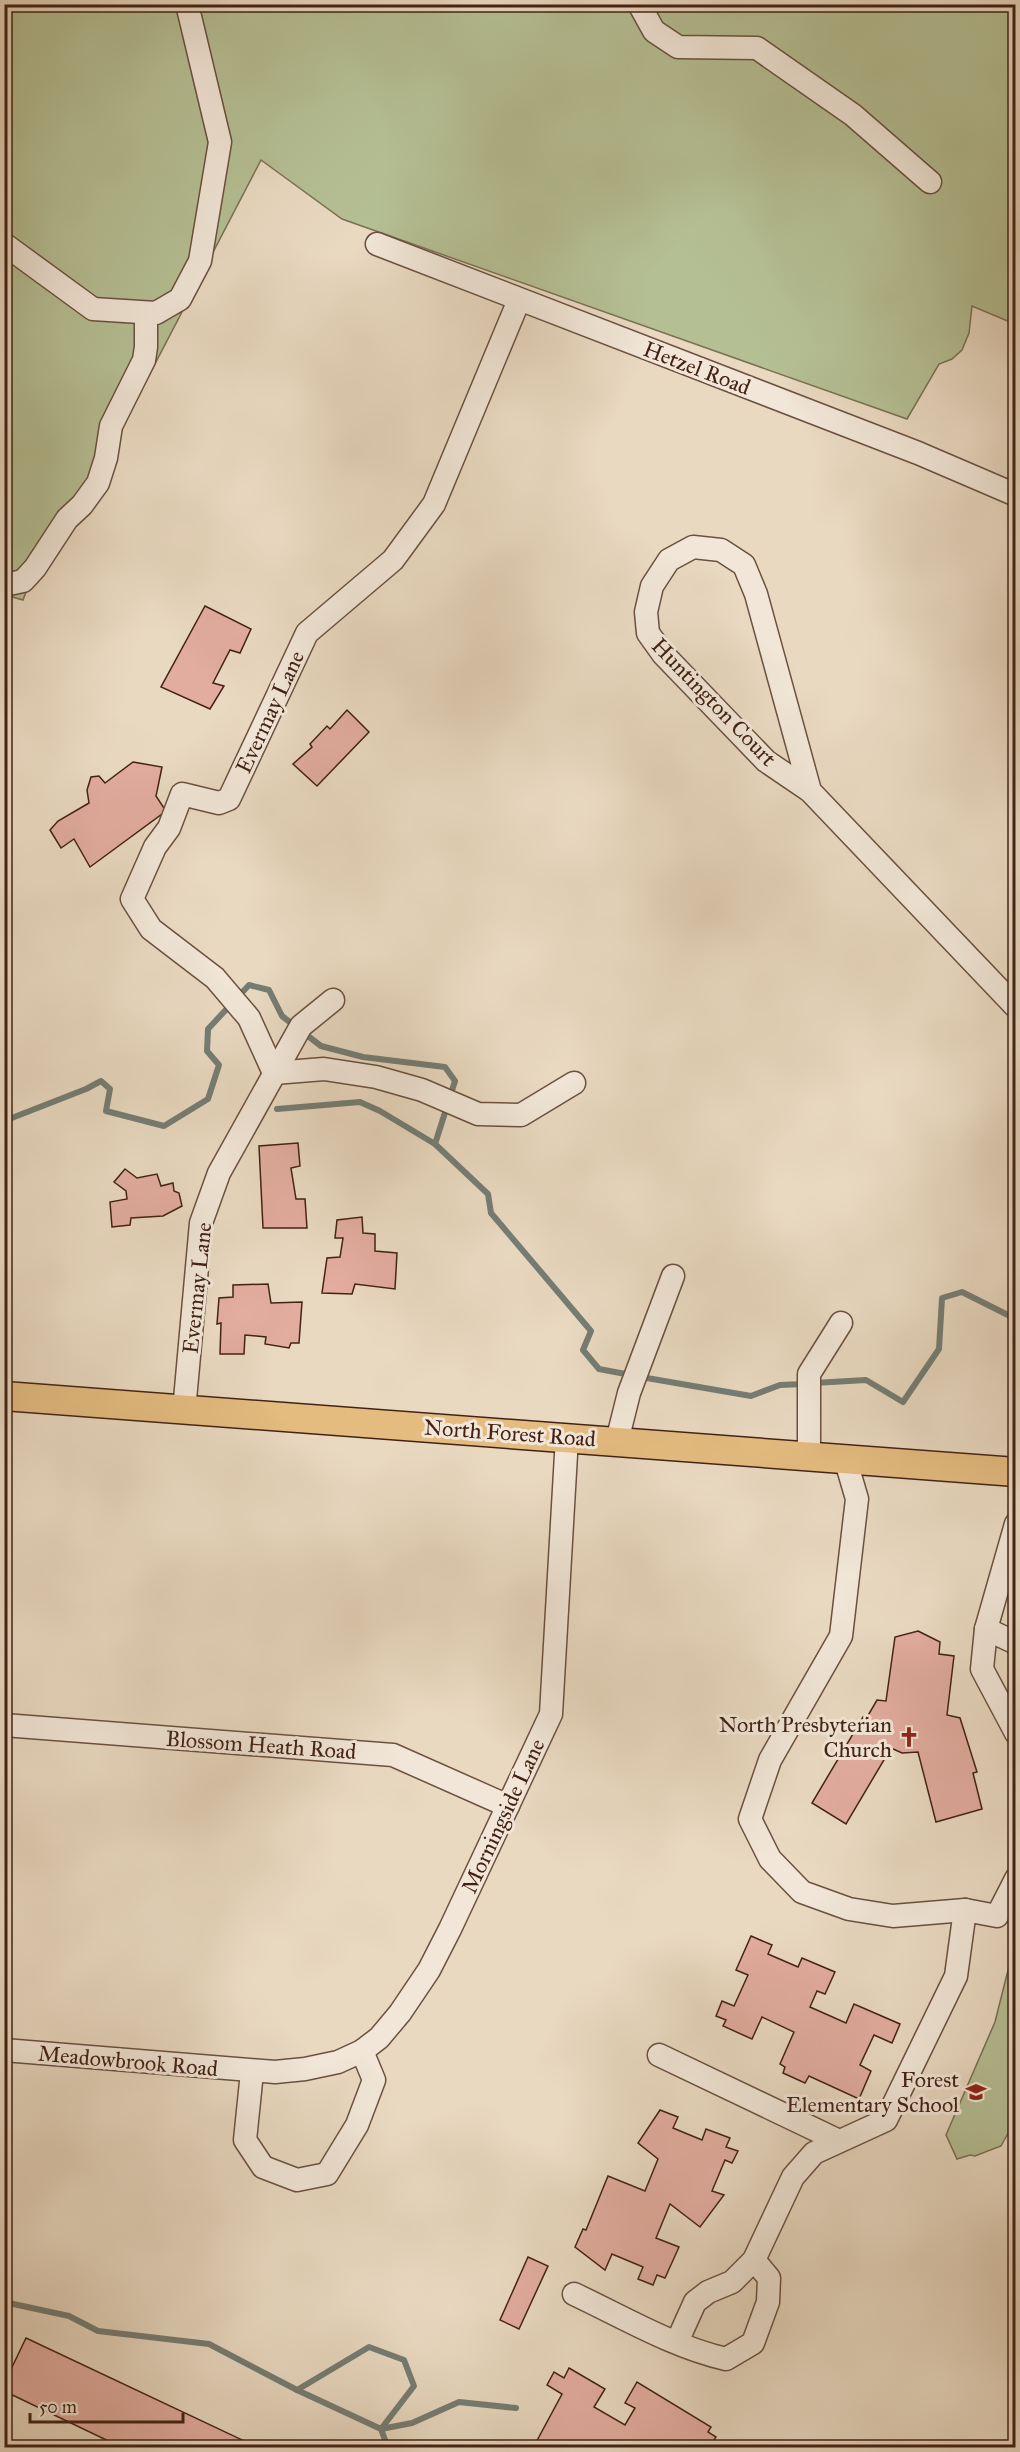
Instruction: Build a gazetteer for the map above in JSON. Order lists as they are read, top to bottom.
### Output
{
  "streets": {
    "main road": ["North Forest Road"],
    "street": [
      "Hetzel Road",
      "Huntington Court",
      "Evermay Lane",
      "Blossom Heath Road",
      "Morningside Lane",
      "Meadowbrook Road"
    ]
  },
  "crossings": [
    ["Hetzel Road", "Evermay Lane"],
    ["Evermay Lane", "North Forest Road"],
    ["North Forest Road", "Morningside Lane"],
    ["Blossom Heath Road", "Morningside Lane"],
    ["Morningside Lane", "Meadowbrook Road"]
  ],
  "places": {
    "church": ["North Presbyterian Church"],
    "school or university": ["Forest Elementary School"]
  },
  "scale_bar": "50 m"
}
